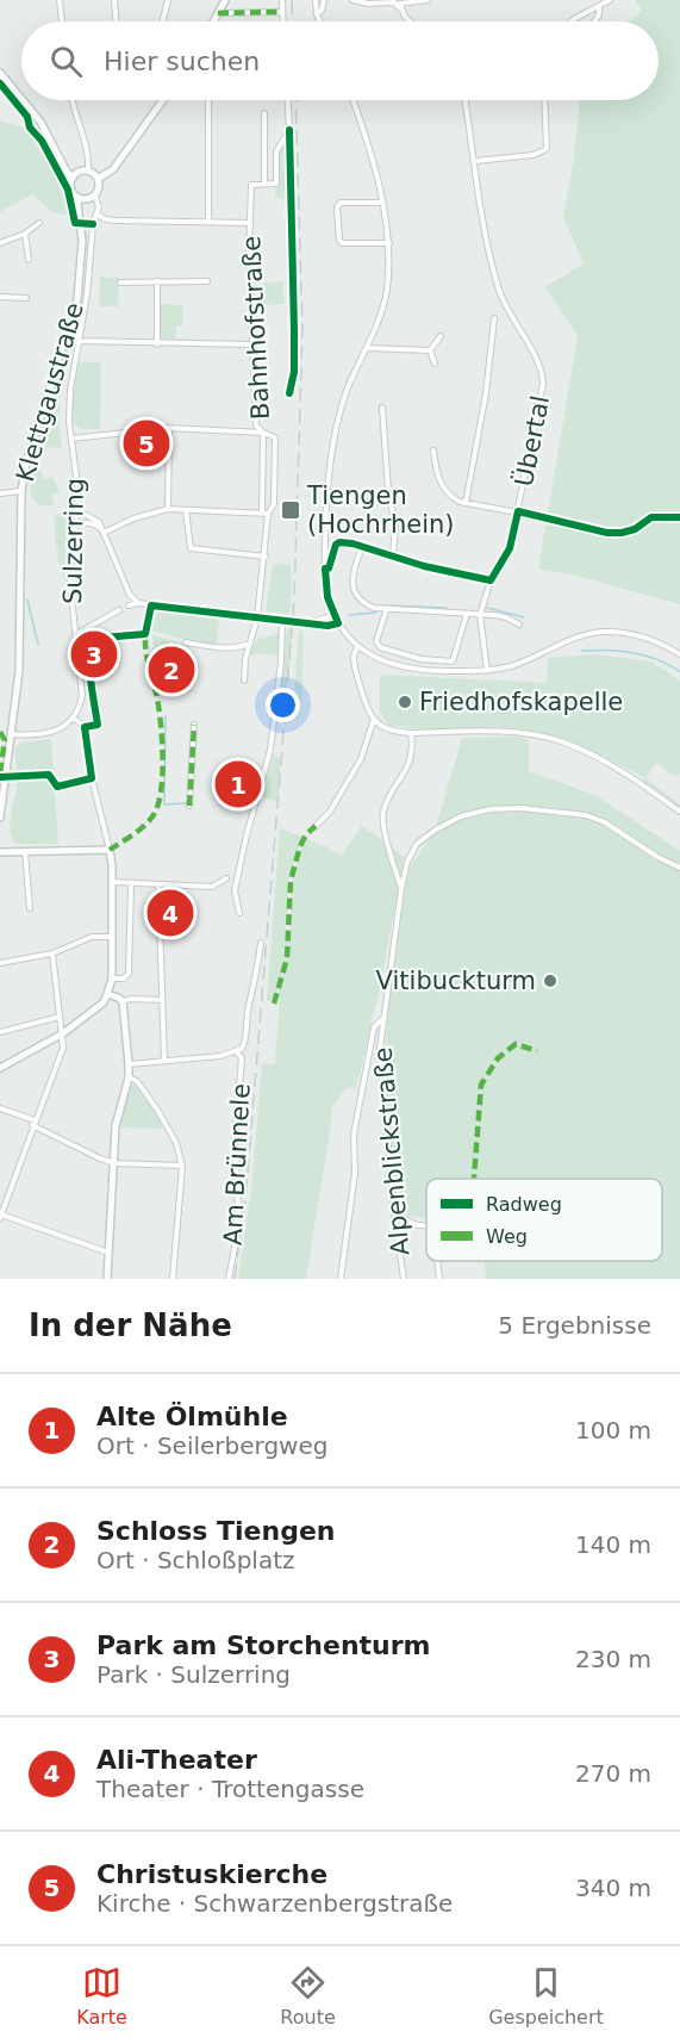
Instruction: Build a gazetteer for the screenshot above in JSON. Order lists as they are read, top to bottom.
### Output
{
  "streets": {
    "main road": ["Klettgaustraße"],
    "street": [
      "Bahnhofstraße",
      "Übertal",
      "Sulzerring",
      "Alpenblickstraße",
      "Am Brünnele"
    ]
  },
  "crossings": [
    ["Klettgaustraße", "Sulzerring"]
  ],
  "places": {
    "transit": ["Tiengen (Hochrhein)"],
    "other": ["Friedhofskapelle", "Vitibuckturm"]
  },
  "legend": ["Radweg", "Weg"],
  "page": {
    "search": "Hier suchen",
    "pins": [
      "5",
      "3",
      "2",
      "1",
      "4"
    ],
    "heading": ["In der Nähe", "5 Ergebnisse"],
    "list": [
      {
        "mark": "1",
        "name": "Alte Ölmühle",
        "note": "Ort · Seilerbergweg",
        "value": "100 m"
      },
      {
        "mark": "2",
        "name": "Schloss Tiengen",
        "note": "Ort · Schloßplatz",
        "value": "140 m"
      },
      {
        "mark": "3",
        "name": "Park am Storchenturm",
        "note": "Park · Sulzerring",
        "value": "230 m"
      },
      {
        "mark": "4",
        "name": "Ali-Theater",
        "note": "Theater · Trottengasse",
        "value": "270 m"
      },
      {
        "mark": "5",
        "name": "Christuskierche",
        "note": "Kirche · Schwarzenbergstraße",
        "value": "340 m"
      }
    ],
    "nav": ["Karte", "Route", "Gespeichert"]
  }
}
